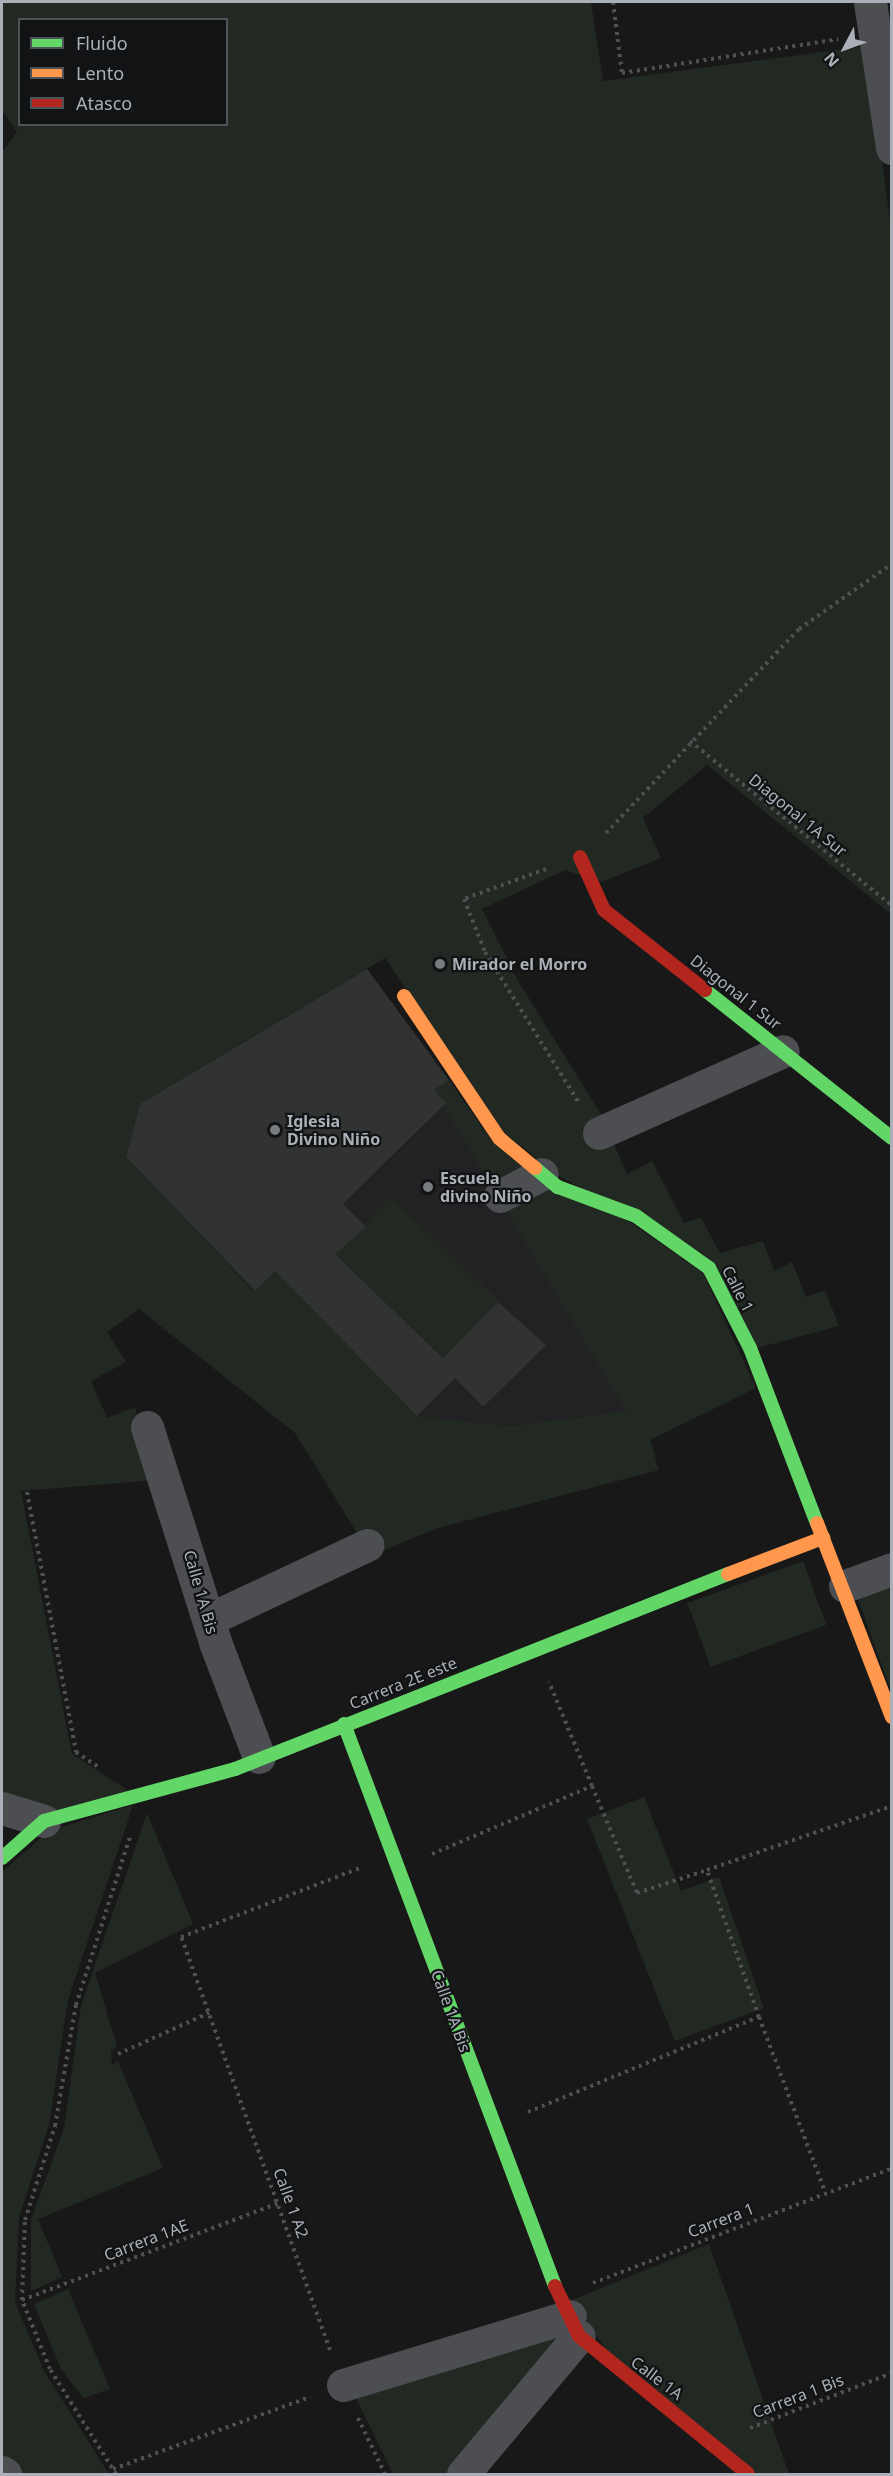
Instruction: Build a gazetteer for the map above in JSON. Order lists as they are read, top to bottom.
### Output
{
  "streets": {
    "street": [
      "Diagonal 1 Sur",
      "Calle 1",
      "Calle 1A Bis",
      "Carrera 2E este",
      "Calle 1A"
    ],
    "path": [
      "Diagonal 1A Sur",
      "Calle 1 A2",
      "Carrera 1",
      "Carrera 1AE",
      "Carrera 1 Bis"
    ]
  },
  "crossings": [
    ["Calle 1", "Carrera 2E este"],
    ["Calle 1A Bis", "Carrera 2E este"],
    ["Calle 1A Bis", "Calle 1 A2"],
    ["Calle 1A Bis", "Carrera 1"],
    ["Calle 1A Bis", "Calle 1A"],
    ["Calle 1 A2", "Carrera 1AE"],
    ["Carrera 1", "Calle 1A"],
    ["Calle 1A", "Carrera 1 Bis"]
  ],
  "places": ["Mirador el Morro", "Iglesia Divino Niño", "Escuela divino Niño"],
  "legend": ["Fluido", "Lento", "Atasco"],
  "north": "bottom left"
}
